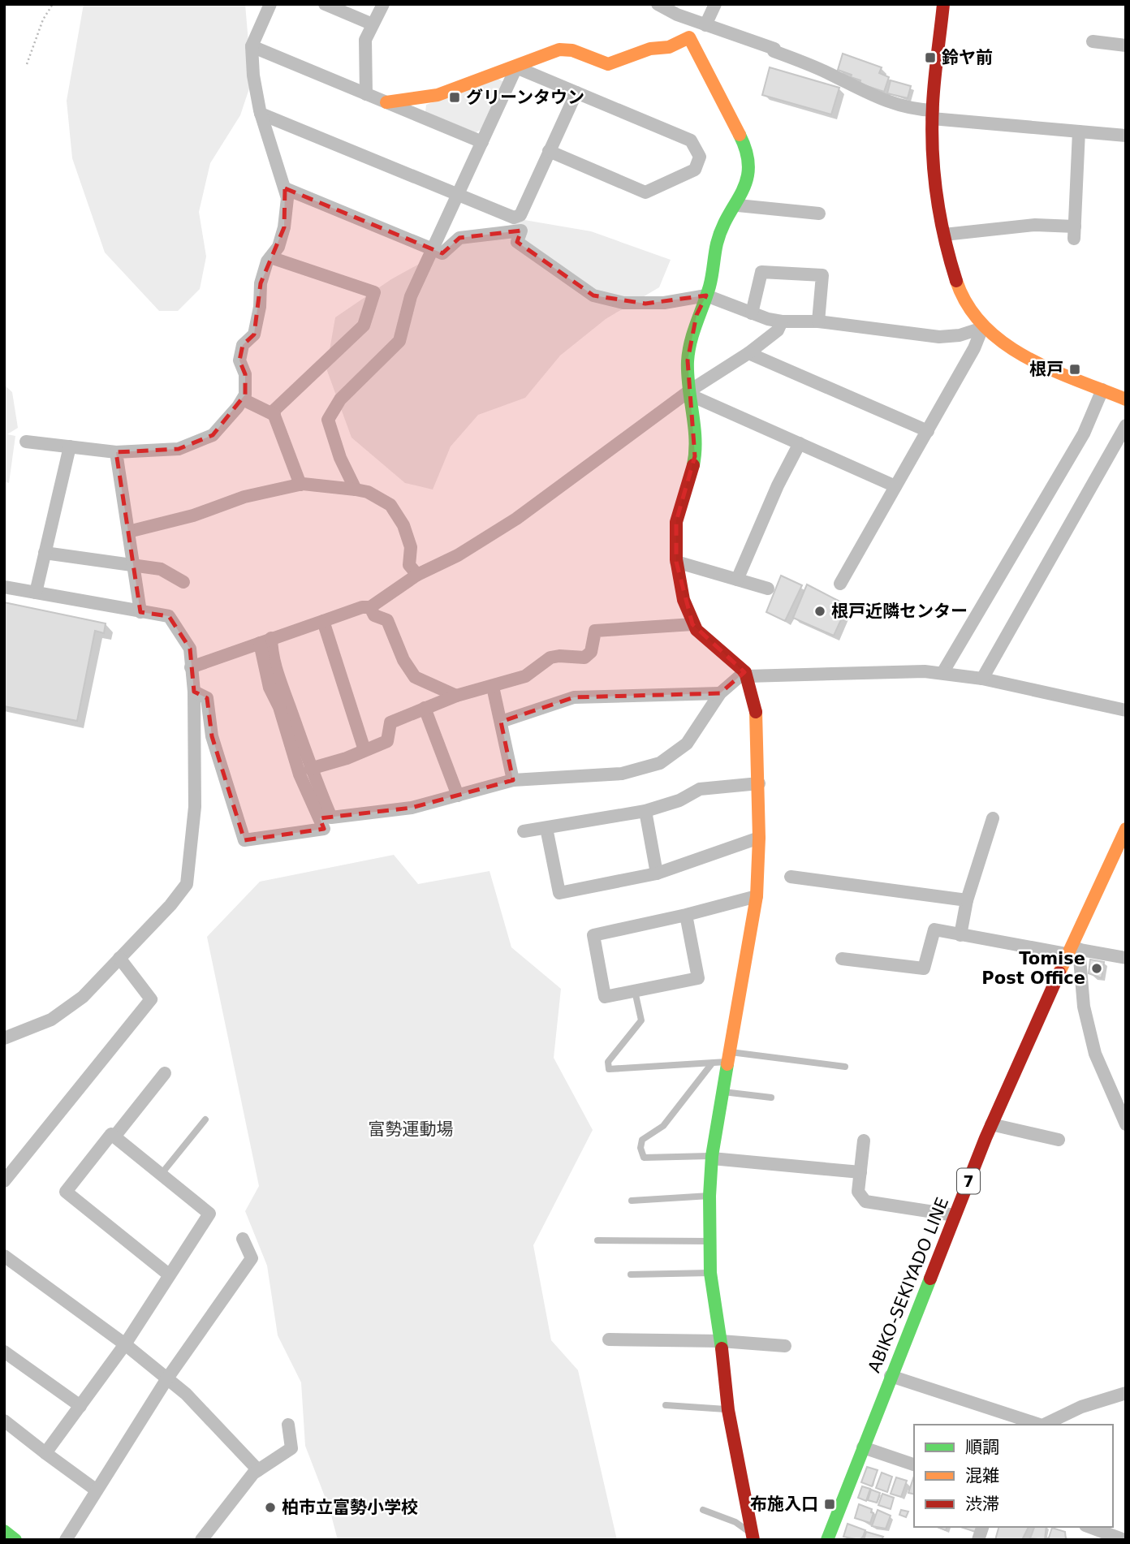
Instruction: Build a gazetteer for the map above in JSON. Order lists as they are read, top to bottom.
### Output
{
  "streets": {
    "street": ["7", "ABIKO-SEKIYADO LINE"]
  },
  "parks": ["富勢運動場"],
  "places": {
    "transit": [
      "鈴ヤ前",
      "グリーンタウン",
      "根戸",
      "布施入口"
    ],
    "other": ["根戸近隣センター", "Tomise Post Office", "柏市立富勢小学校"]
  },
  "legend": ["順調", "混雑", "渋滞"]
}
